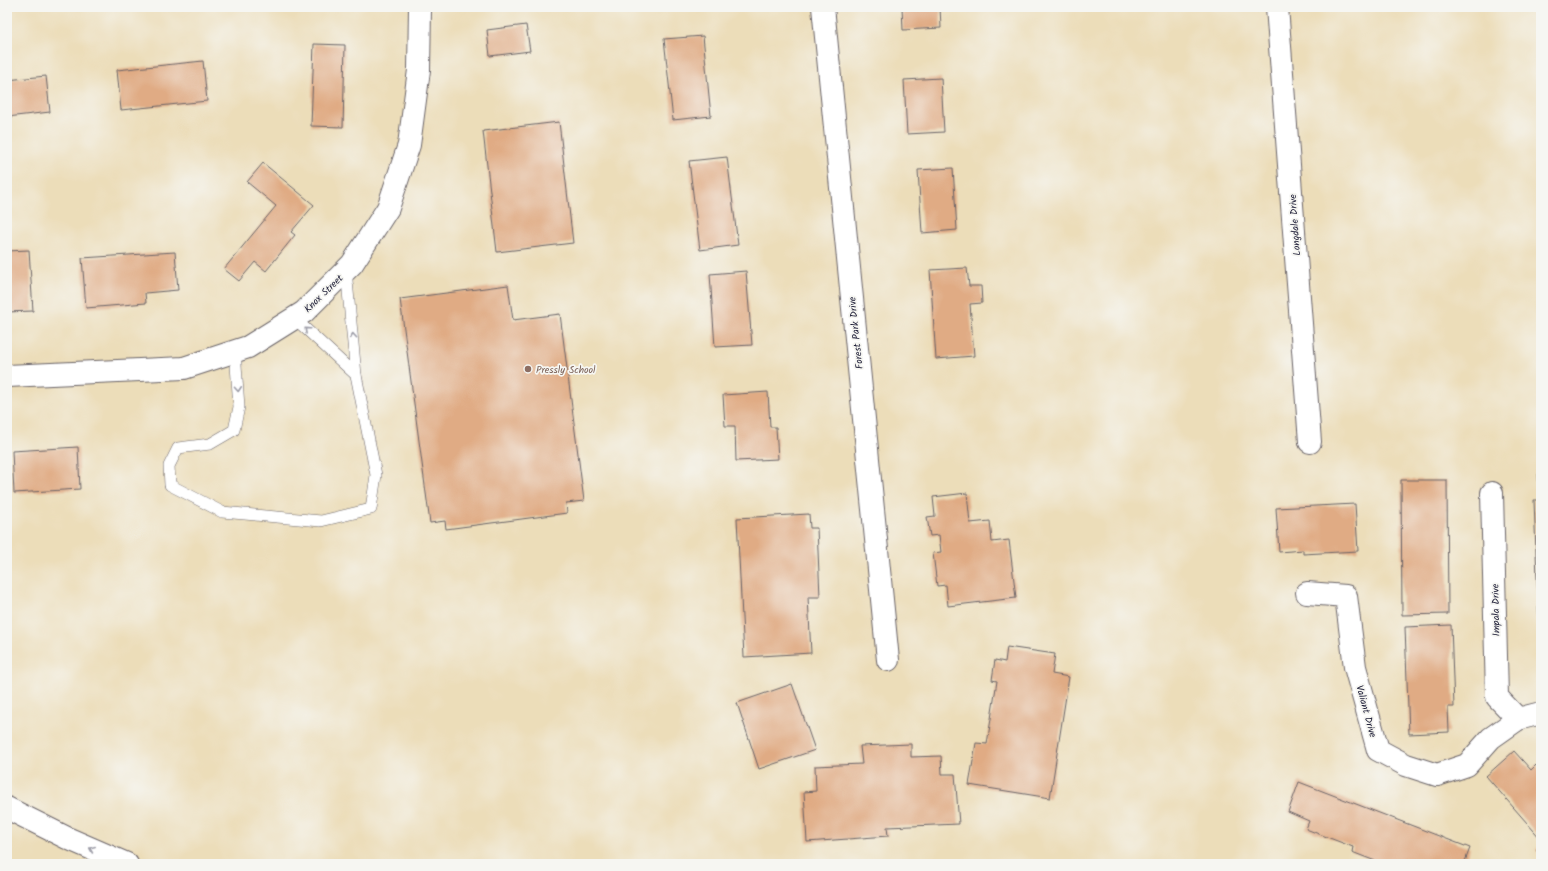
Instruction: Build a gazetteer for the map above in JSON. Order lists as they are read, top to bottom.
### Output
{
  "streets": {
    "main road": [
      "Longdale Drive",
      "Knox Street",
      "Forest Park Drive",
      "Impala Drive",
      "Valiant Drive"
    ]
  },
  "crossings": [
    ["Impala Drive", "Valiant Drive"]
  ],
  "places": ["Pressly School"]
}
